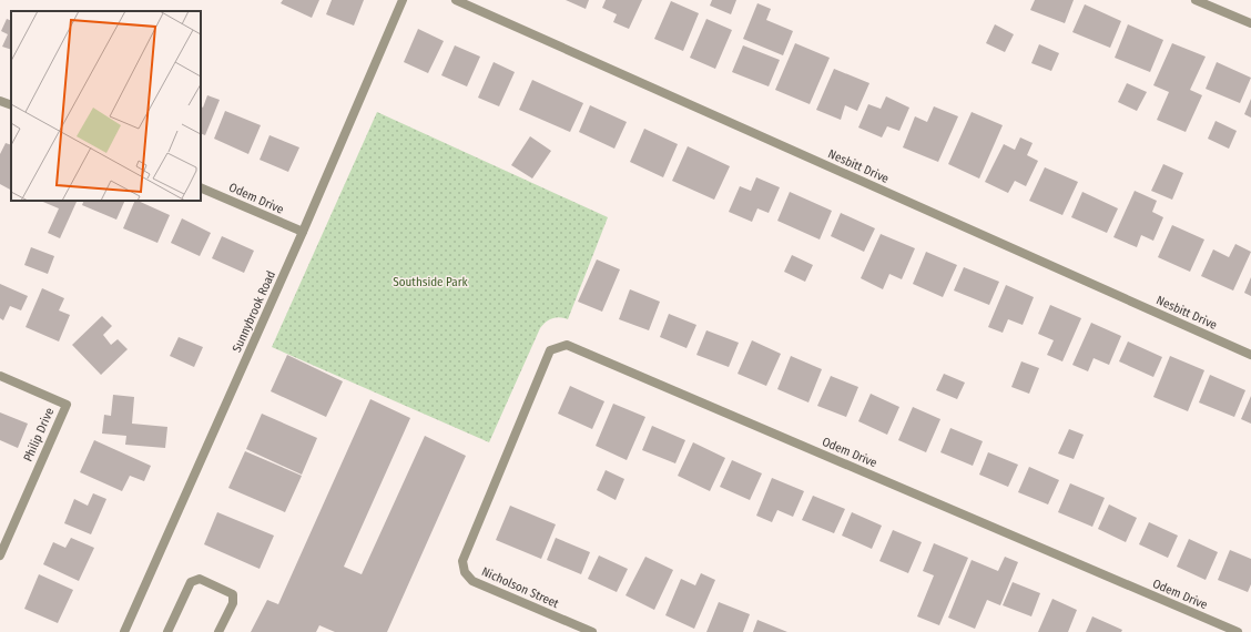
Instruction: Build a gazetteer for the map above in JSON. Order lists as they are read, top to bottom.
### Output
{
  "streets": {
    "street": [
      "Nesbitt Drive",
      "Odem Drive",
      "Sunnybrook Road",
      "Philip Drive",
      "Nicholson Street"
    ]
  },
  "crossings": [
    ["Odem Drive", "Sunnybrook Road"],
    ["Odem Drive", "Nicholson Street"]
  ],
  "parks": ["Southside Park"]
}
